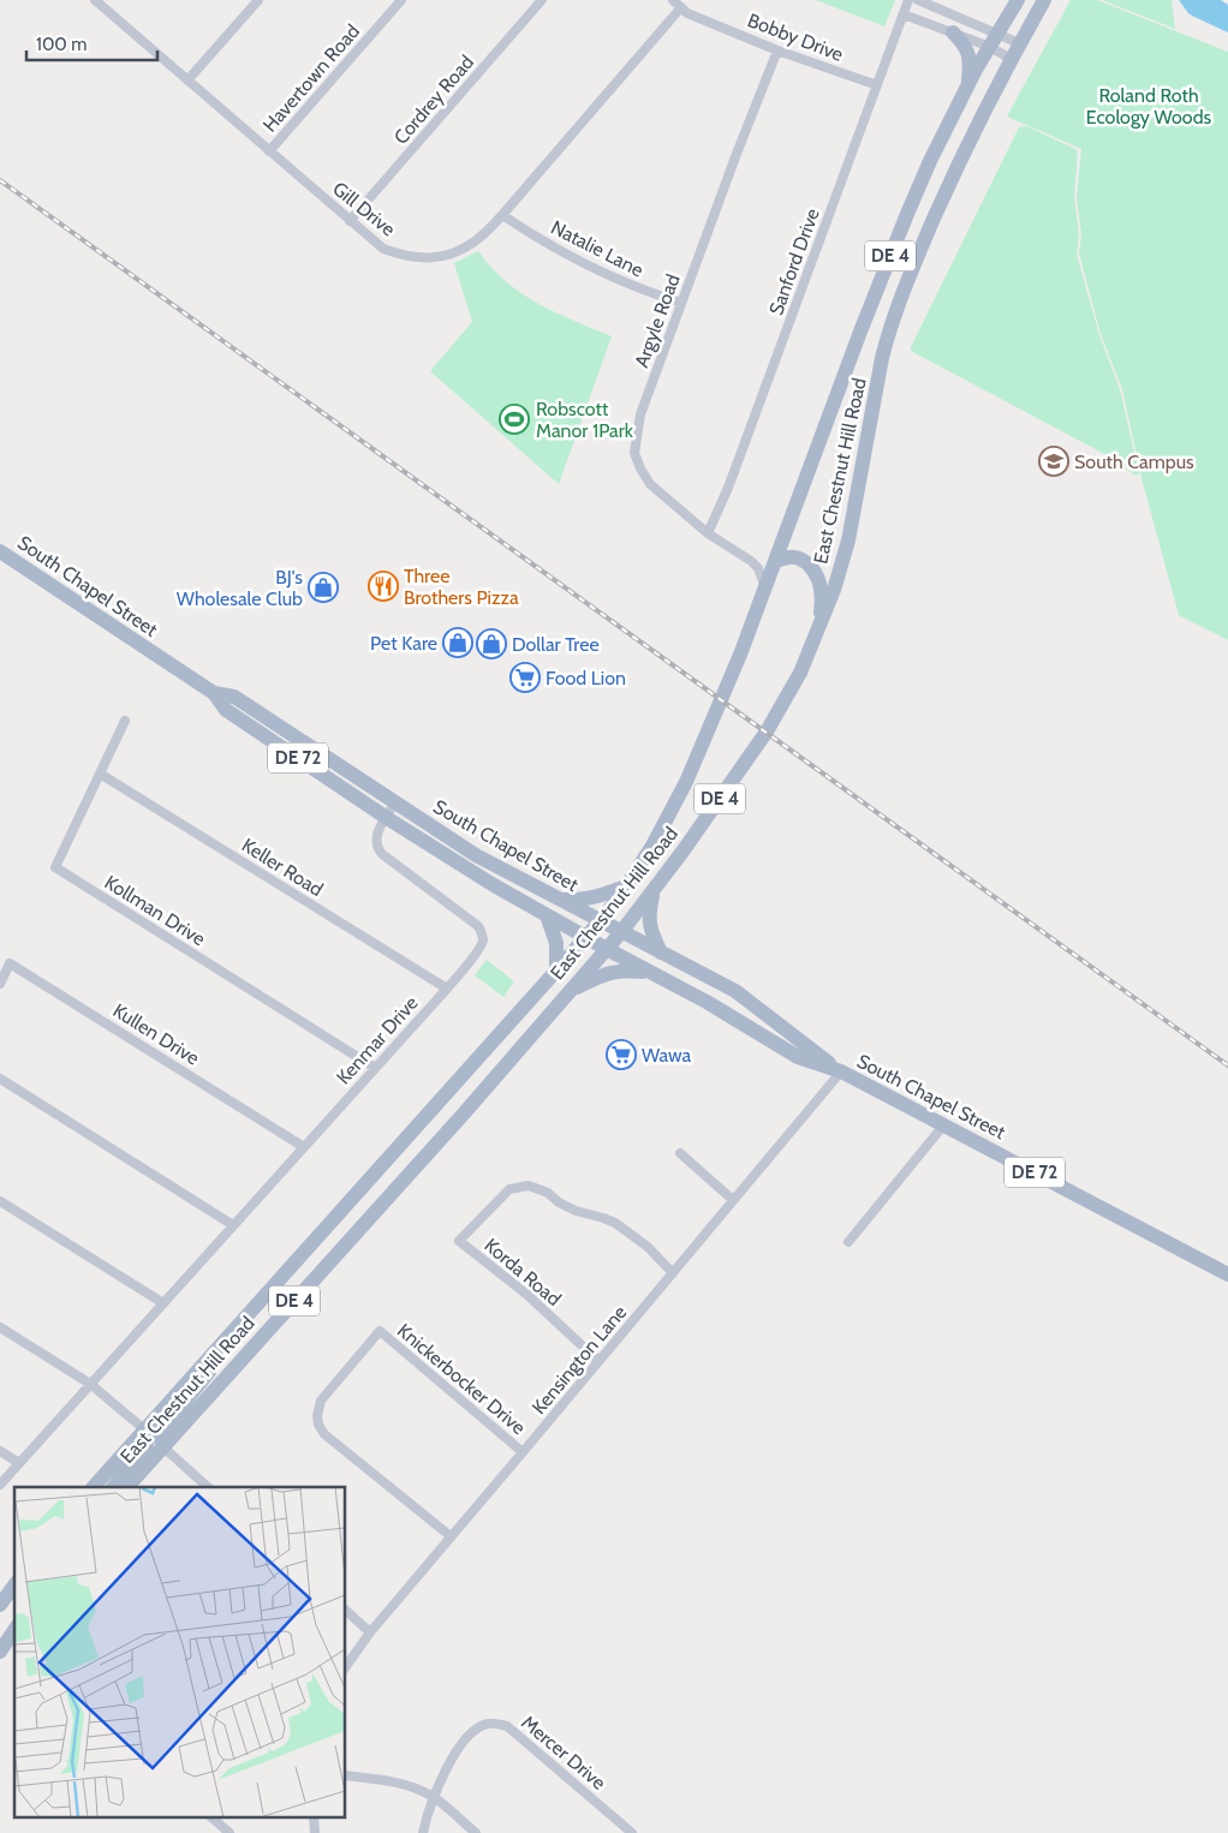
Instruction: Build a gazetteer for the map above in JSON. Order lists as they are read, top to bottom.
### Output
{
  "streets": {
    "main road": [
      "DE 4",
      "East Chestnut Hill Road",
      "South Chapel Street",
      "DE 72"
    ],
    "street": [
      "Bobby Drive",
      "Havertown Road",
      "Cordrey Road",
      "Gill Drive",
      "Natalie Lane",
      "Sanford Drive",
      "Argyle Road",
      "Keller Road",
      "Kollman Drive",
      "Kullen Drive",
      "Kenmar Drive",
      "Korda Road",
      "Kensington Lane",
      "Knickerbocker Drive",
      "Mercer Drive"
    ]
  },
  "crossings": [
    ["Bobby Drive", "Gill Drive"],
    ["Bobby Drive", "Sanford Drive"],
    ["Bobby Drive", "Argyle Road"],
    ["Havertown Road", "Gill Drive"],
    ["Cordrey Road", "Gill Drive"],
    ["Gill Drive", "Natalie Lane"],
    ["Natalie Lane", "Argyle Road"],
    ["Sanford Drive", "Argyle Road"],
    ["Argyle Road", "East Chestnut Hill Road"],
    ["East Chestnut Hill Road", "South Chapel Street"],
    ["South Chapel Street", "Kenmar Drive"],
    ["South Chapel Street", "Kensington Lane"],
    ["Keller Road", "Kollman Drive"],
    ["Keller Road", "Kenmar Drive"],
    ["Kollman Drive", "Kenmar Drive"],
    ["Kullen Drive", "Kenmar Drive"],
    ["Korda Road", "Kensington Lane"],
    ["Kensington Lane", "Knickerbocker Drive"]
  ],
  "parks": ["Roland Roth Ecology Woods"],
  "places": {
    "sports": ["Robscott Manor 1Park"],
    "school or university": ["South Campus"],
    "restaurant": ["Three Brothers Pizza"],
    "shop": ["BJ's Wholesale Club", "Pet Kare", "Dollar Tree"],
    "supermarket": ["Food Lion", "Wawa"]
  },
  "scale_bar": "100 m"
}
